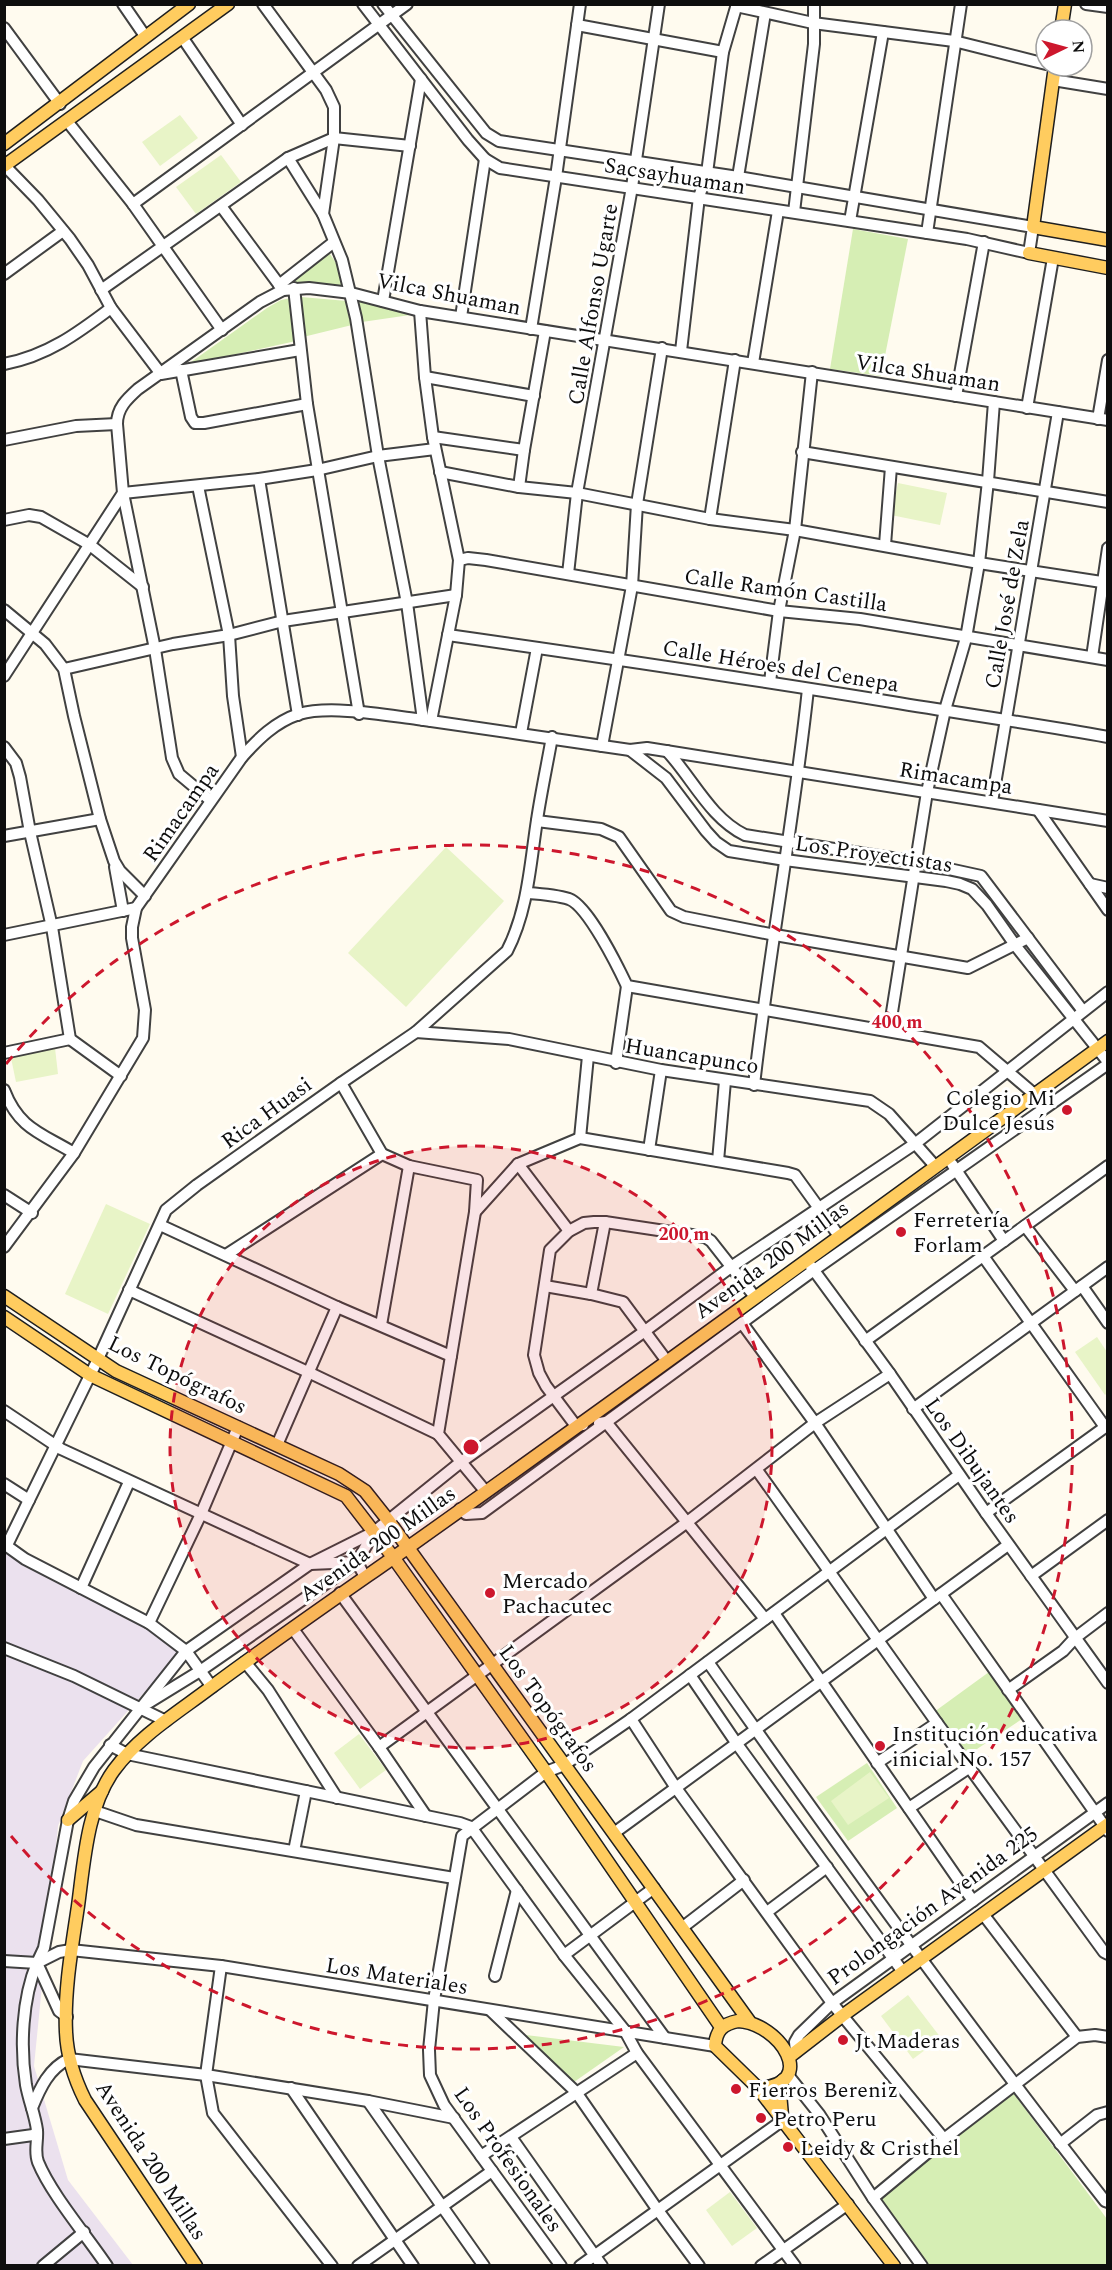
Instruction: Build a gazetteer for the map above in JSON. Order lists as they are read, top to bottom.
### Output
{
  "streets": {
    "main road": ["Avenida 200 Millas", "Los Topógrafos", "Prolongación Avenida 225"],
    "street": [
      "Sacsayhuaman",
      "Vilca Shuaman",
      "Calle Alfonso Ugarte",
      "Calle Ramón Castilla",
      "Calle José de Zela",
      "Calle Héroes del Cenepa",
      "Rimacampa",
      "Los Proyectistas",
      "Huancapunco",
      "Rica Huasi",
      "Los Dibujantes",
      "Los Materiales",
      "Los Profesionales"
    ]
  },
  "crossings": [
    ["Sacsayhuaman", "Calle Alfonso Ugarte"],
    ["Vilca Shuaman", "Calle Alfonso Ugarte"],
    ["Vilca Shuaman", "Calle José de Zela"],
    ["Calle Alfonso Ugarte", "Calle Ramón Castilla"],
    ["Calle Ramón Castilla", "Calle José de Zela"],
    ["Calle José de Zela", "Calle Héroes del Cenepa"],
    ["Calle José de Zela", "Rimacampa"],
    ["Rimacampa", "Los Proyectistas"],
    ["Rimacampa", "Rica Huasi"],
    ["Los Proyectistas", "Avenida 200 Millas"],
    ["Huancapunco", "Rica Huasi"],
    ["Huancapunco", "Avenida 200 Millas"],
    ["Rica Huasi", "Los Topógrafos"],
    ["Avenida 200 Millas", "Los Topógrafos"],
    ["Avenida 200 Millas", "Los Dibujantes"],
    ["Avenida 200 Millas", "Los Materiales"],
    ["Los Topógrafos", "Prolongación Avenida 225"],
    ["Los Topógrafos", "Los Materiales"],
    ["Prolongación Avenida 225", "Los Materiales"],
    ["Los Materiales", "Los Profesionales"]
  ],
  "places": [
    "Colegio Mi Dulce Jesús",
    "Ferretería Forlam",
    "Mercado Pachacutec",
    "Institución educativa inicial No. 157",
    "Jt Maderas",
    "Fierros Bereniz",
    "Petro Peru",
    "Leidy & Cristhel"
  ],
  "north": "right",
  "rings": ["400 m", "200 m"]
}
